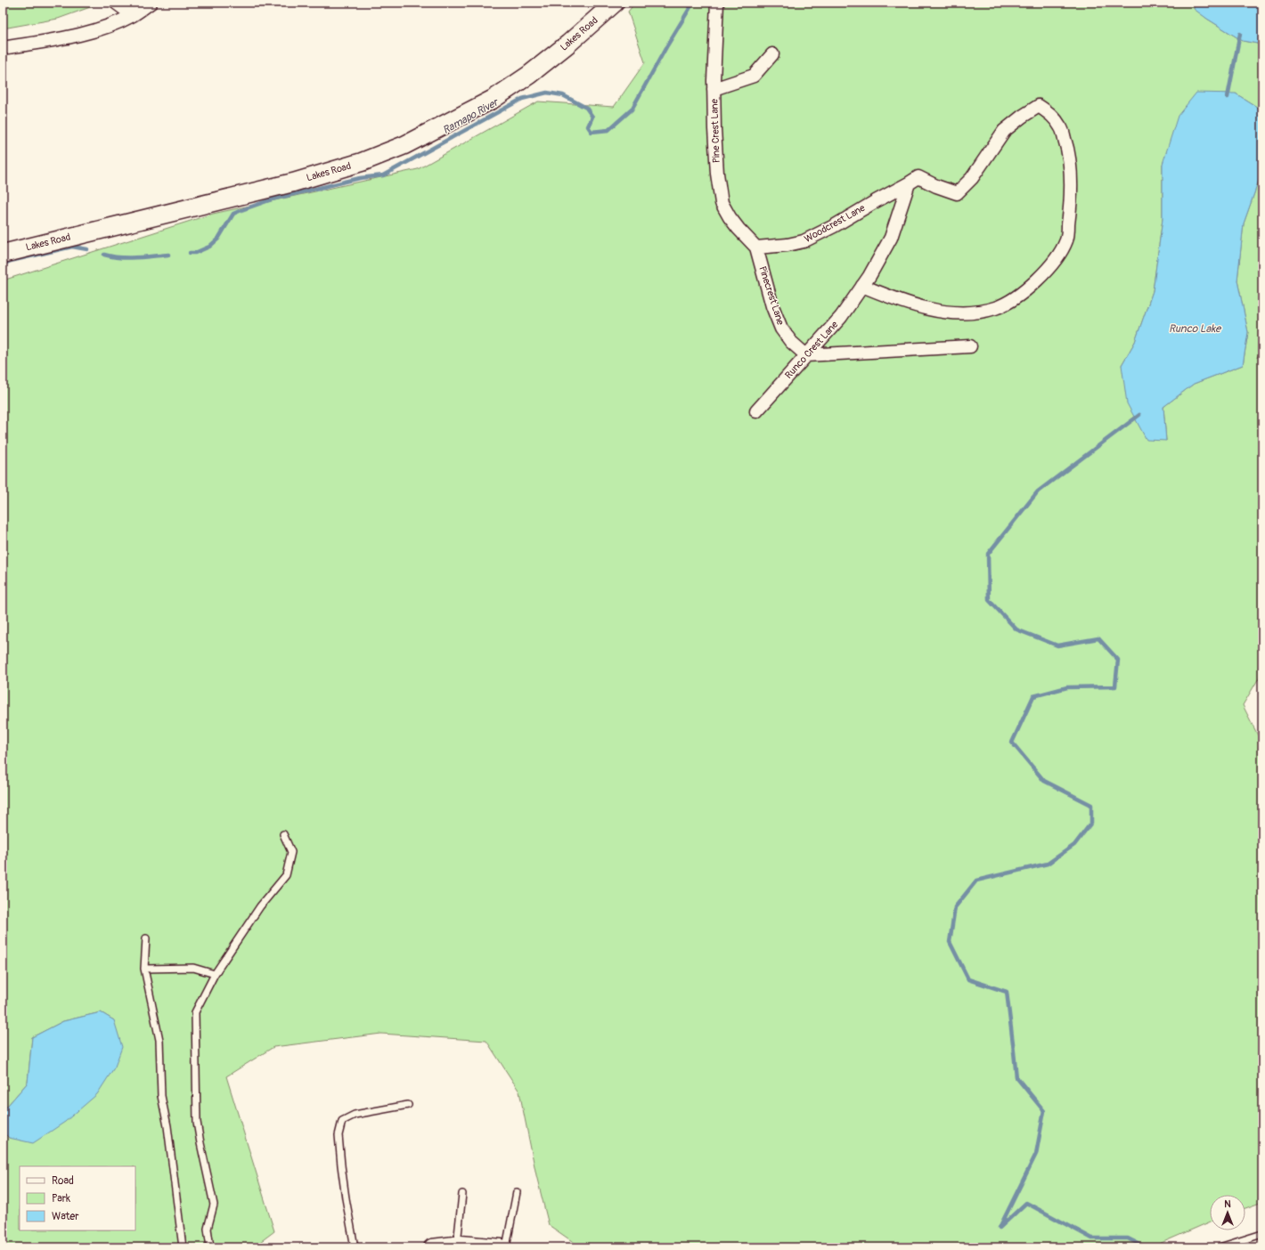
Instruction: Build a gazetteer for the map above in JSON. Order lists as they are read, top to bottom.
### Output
{
  "streets": {
    "main road": ["Lakes Road"],
    "street": [
      "Pine Crest Lane",
      "Woodcrest Lane",
      "Pinecrest Lane",
      "Runco Crest Lane"
    ]
  },
  "crossings": [
    ["Pine Crest Lane", "Woodcrest Lane"],
    ["Pine Crest Lane", "Pinecrest Lane"],
    ["Woodcrest Lane", "Pinecrest Lane"],
    ["Woodcrest Lane", "Runco Crest Lane"],
    ["Pinecrest Lane", "Runco Crest Lane"]
  ],
  "water": ["Ramapo River", "Runco Lake"],
  "legend": ["Road", "Park", "Water"],
  "north": "top"
}
